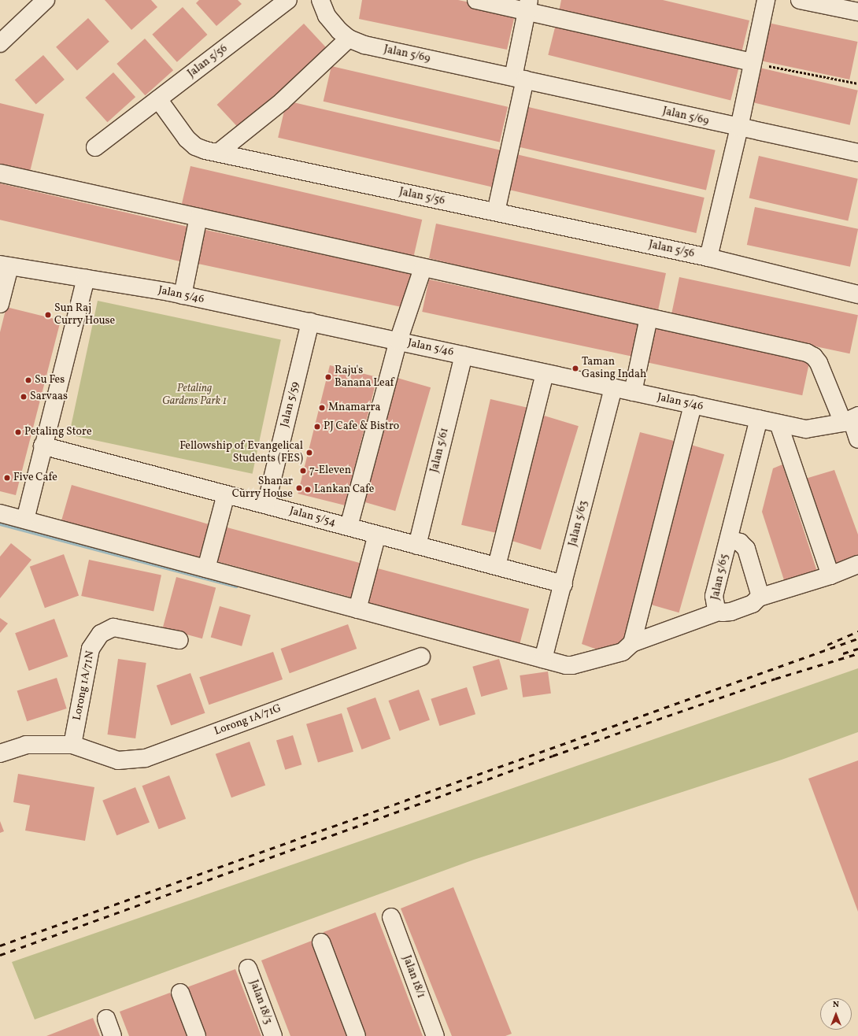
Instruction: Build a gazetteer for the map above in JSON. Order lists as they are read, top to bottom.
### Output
{
  "streets": {
    "street": [
      "Jalan 5/69",
      "Jalan 5/56",
      "Jalan 5/46",
      "Jalan 5/59",
      "Jalan 5/61",
      "Jalan 5/54",
      "Jalan 5/63",
      "Jalan 5/65",
      "Lorong 1A/71N",
      "Lorong 1A/71G",
      "Jalan 18/1",
      "Jalan 18/3"
    ]
  },
  "crossings": [
    ["Jalan 5/69", "Jalan 5/56"],
    ["Jalan 5/46", "Jalan 5/59"],
    ["Jalan 5/46", "Jalan 5/61"],
    ["Jalan 5/46", "Jalan 5/63"],
    ["Jalan 5/46", "Jalan 5/65"],
    ["Jalan 5/59", "Jalan 5/54"],
    ["Jalan 5/61", "Jalan 5/54"],
    ["Jalan 5/54", "Jalan 5/63"],
    ["Lorong 1A/71N", "Lorong 1A/71G"]
  ],
  "parks": ["Petaling Gardens Park 1"],
  "places": [
    "Sun Raj Curry House",
    "Taman Gasing Indah",
    "Raju's Banana Leaf",
    "Su Fes",
    "Sarvaas",
    "Mnamarra",
    "PJ Cafe & Bistro",
    "Petaling Store",
    "Fellowship of Evangelical Students (FES)",
    "7-Eleven",
    "Five Cafe",
    "Shanar Curry House",
    "Lankan Cafe"
  ],
  "north": "top"
}
